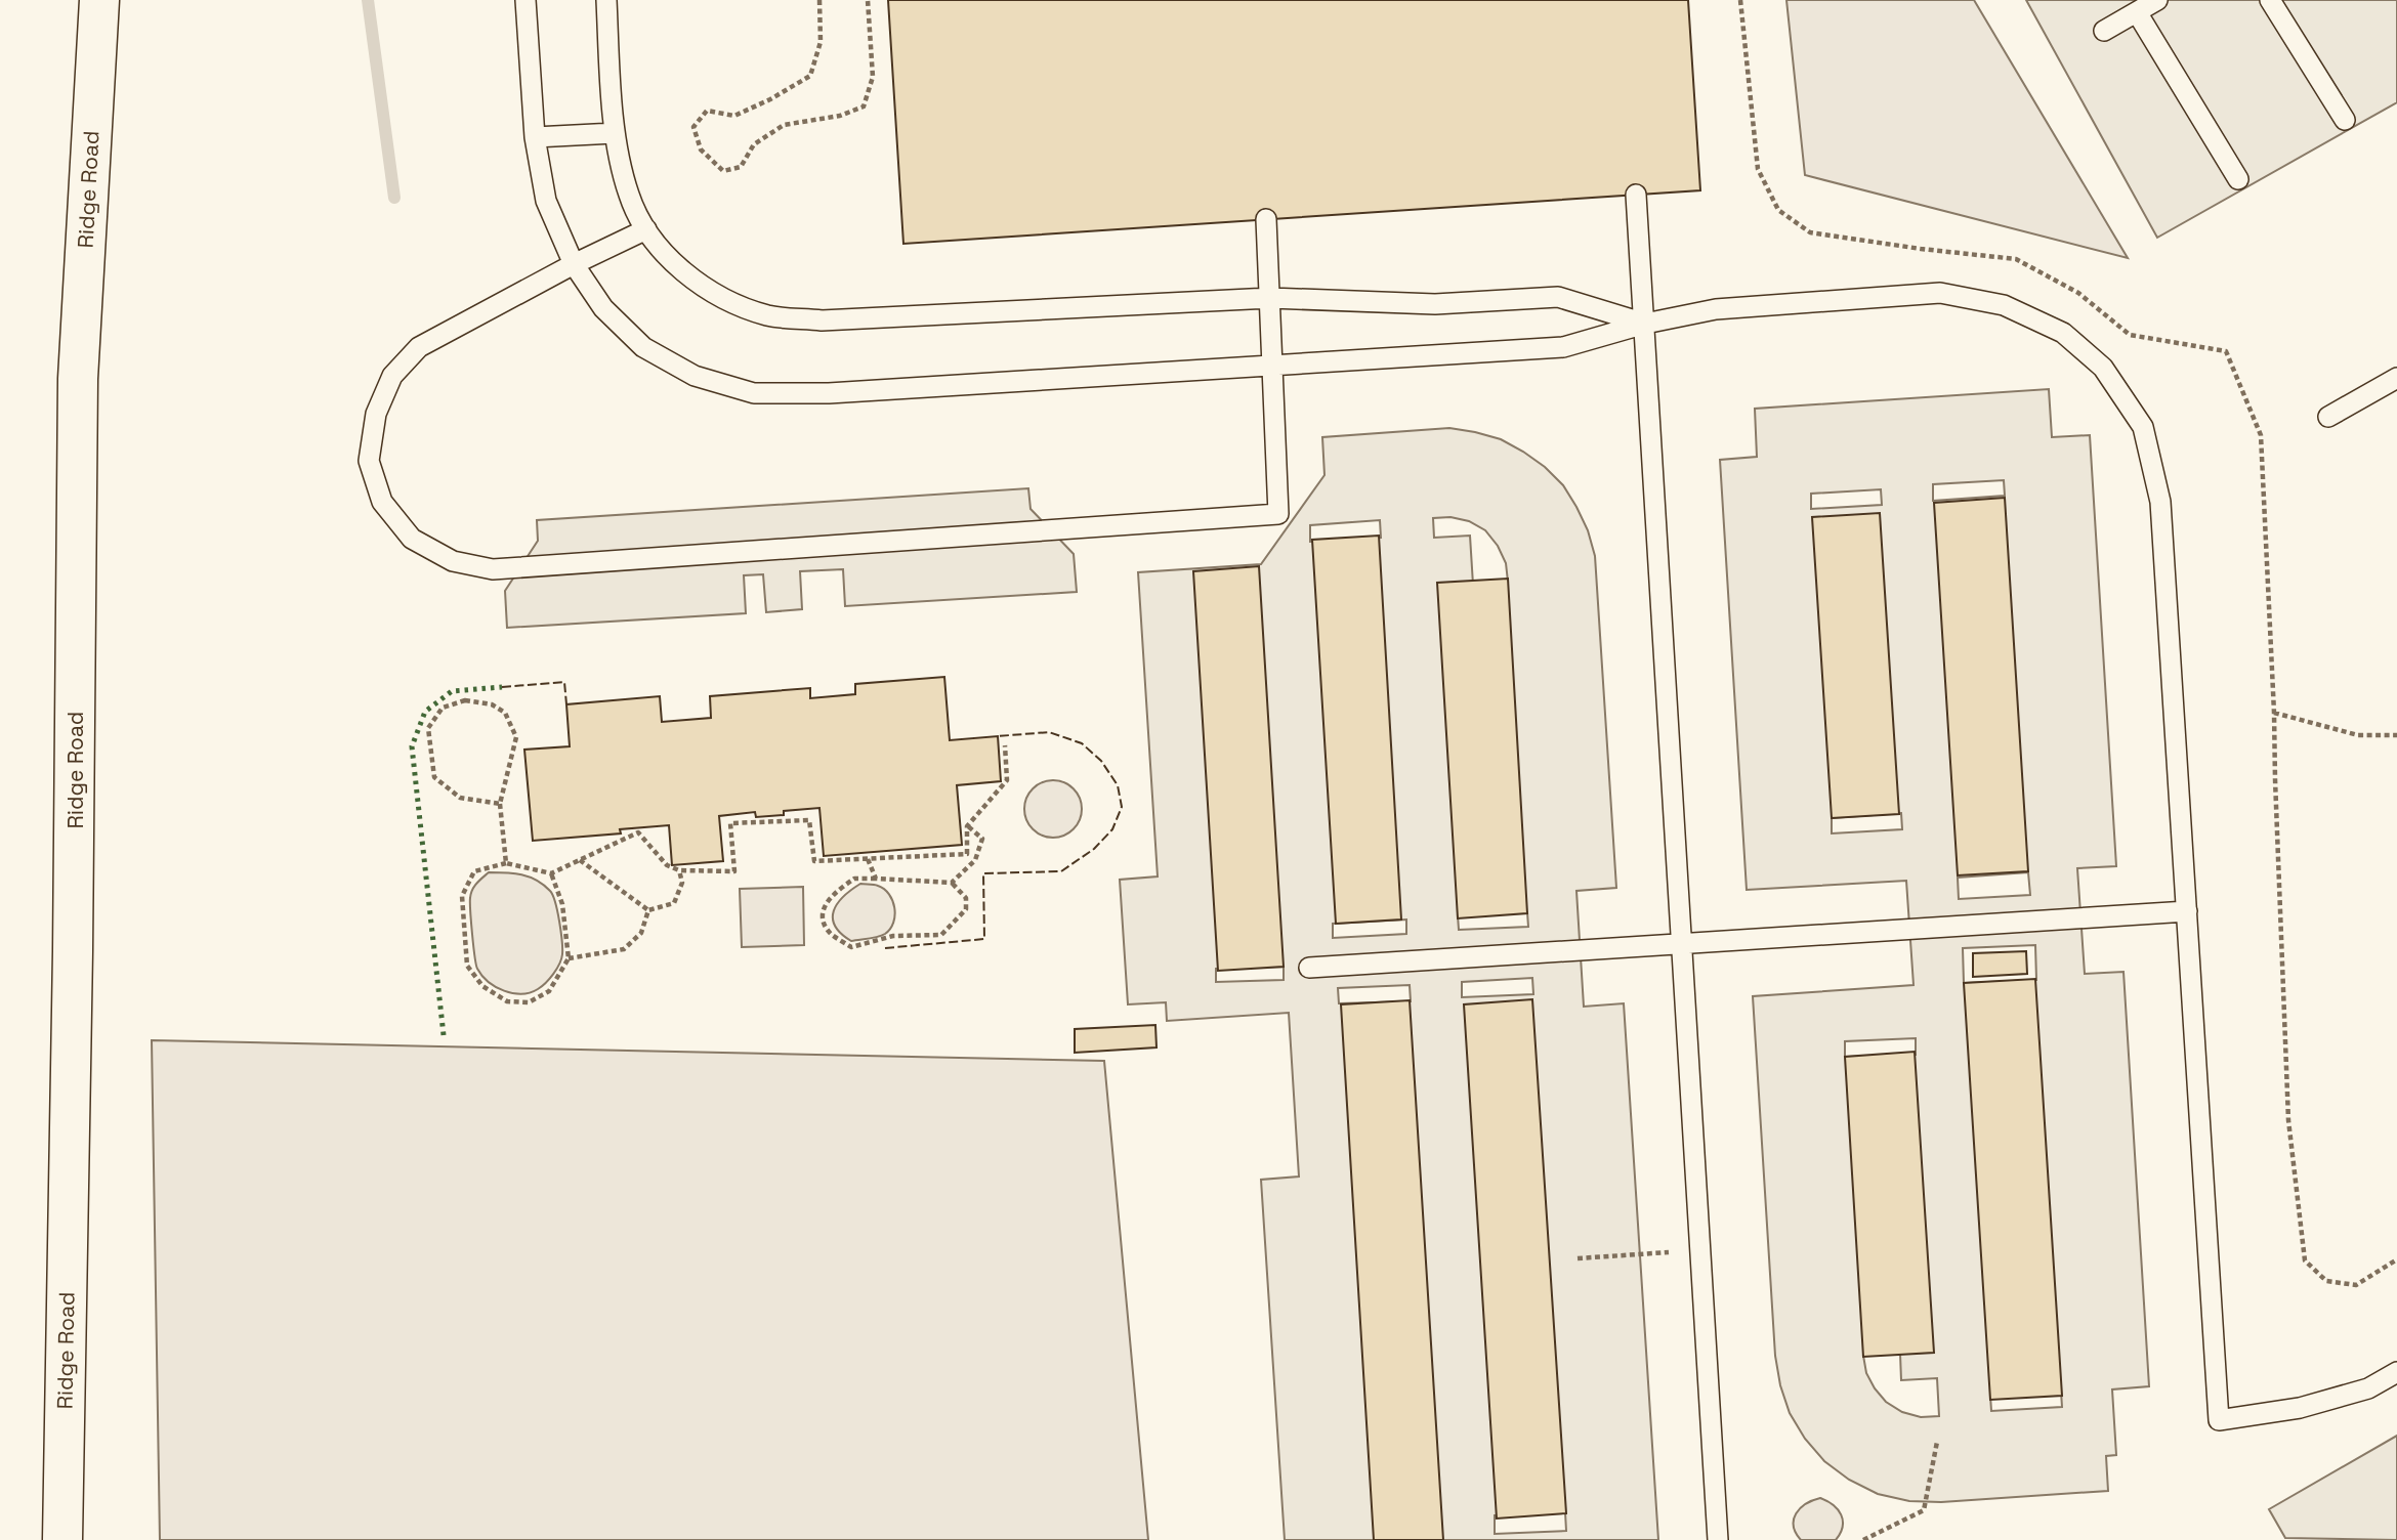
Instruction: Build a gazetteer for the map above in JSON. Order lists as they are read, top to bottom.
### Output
{
  "streets": {
    "street": ["Ridge Road"]
  }
}
